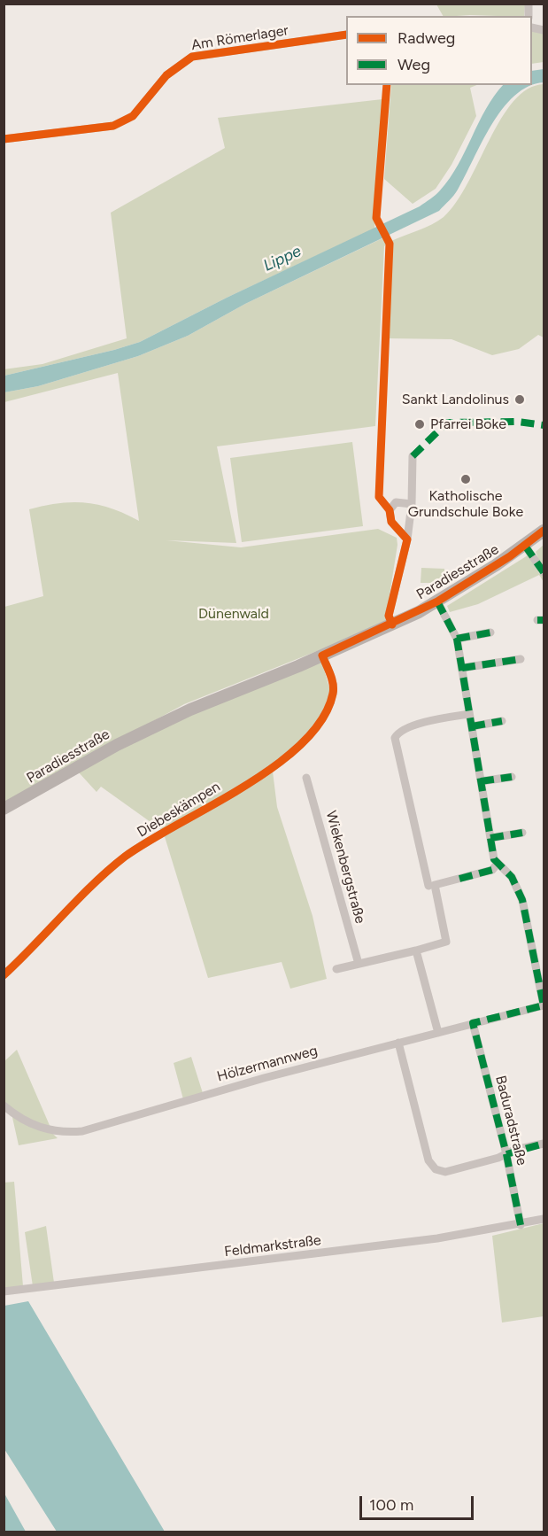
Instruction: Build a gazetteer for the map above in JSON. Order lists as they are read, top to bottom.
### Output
{
  "streets": {
    "main road": ["Paradiesstraße"],
    "street": [
      "Am Römerlager",
      "Diebeskämpen",
      "Wiekenbergstraße",
      "Hölzermannweg",
      "Baduradstraße",
      "Feldmarkstraße"
    ]
  },
  "crossings": [
    ["Paradiesstraße", "Diebeskämpen"],
    ["Hölzermannweg", "Baduradstraße"],
    ["Baduradstraße", "Feldmarkstraße"]
  ],
  "water": ["Lippe"],
  "parks": ["Dünenwald"],
  "places": ["Sankt Landolinus", "Pfarrei Boke", "Katholische Grundschule Boke"],
  "legend": ["Radweg", "Weg"],
  "scale_bar": "100 m"
}
